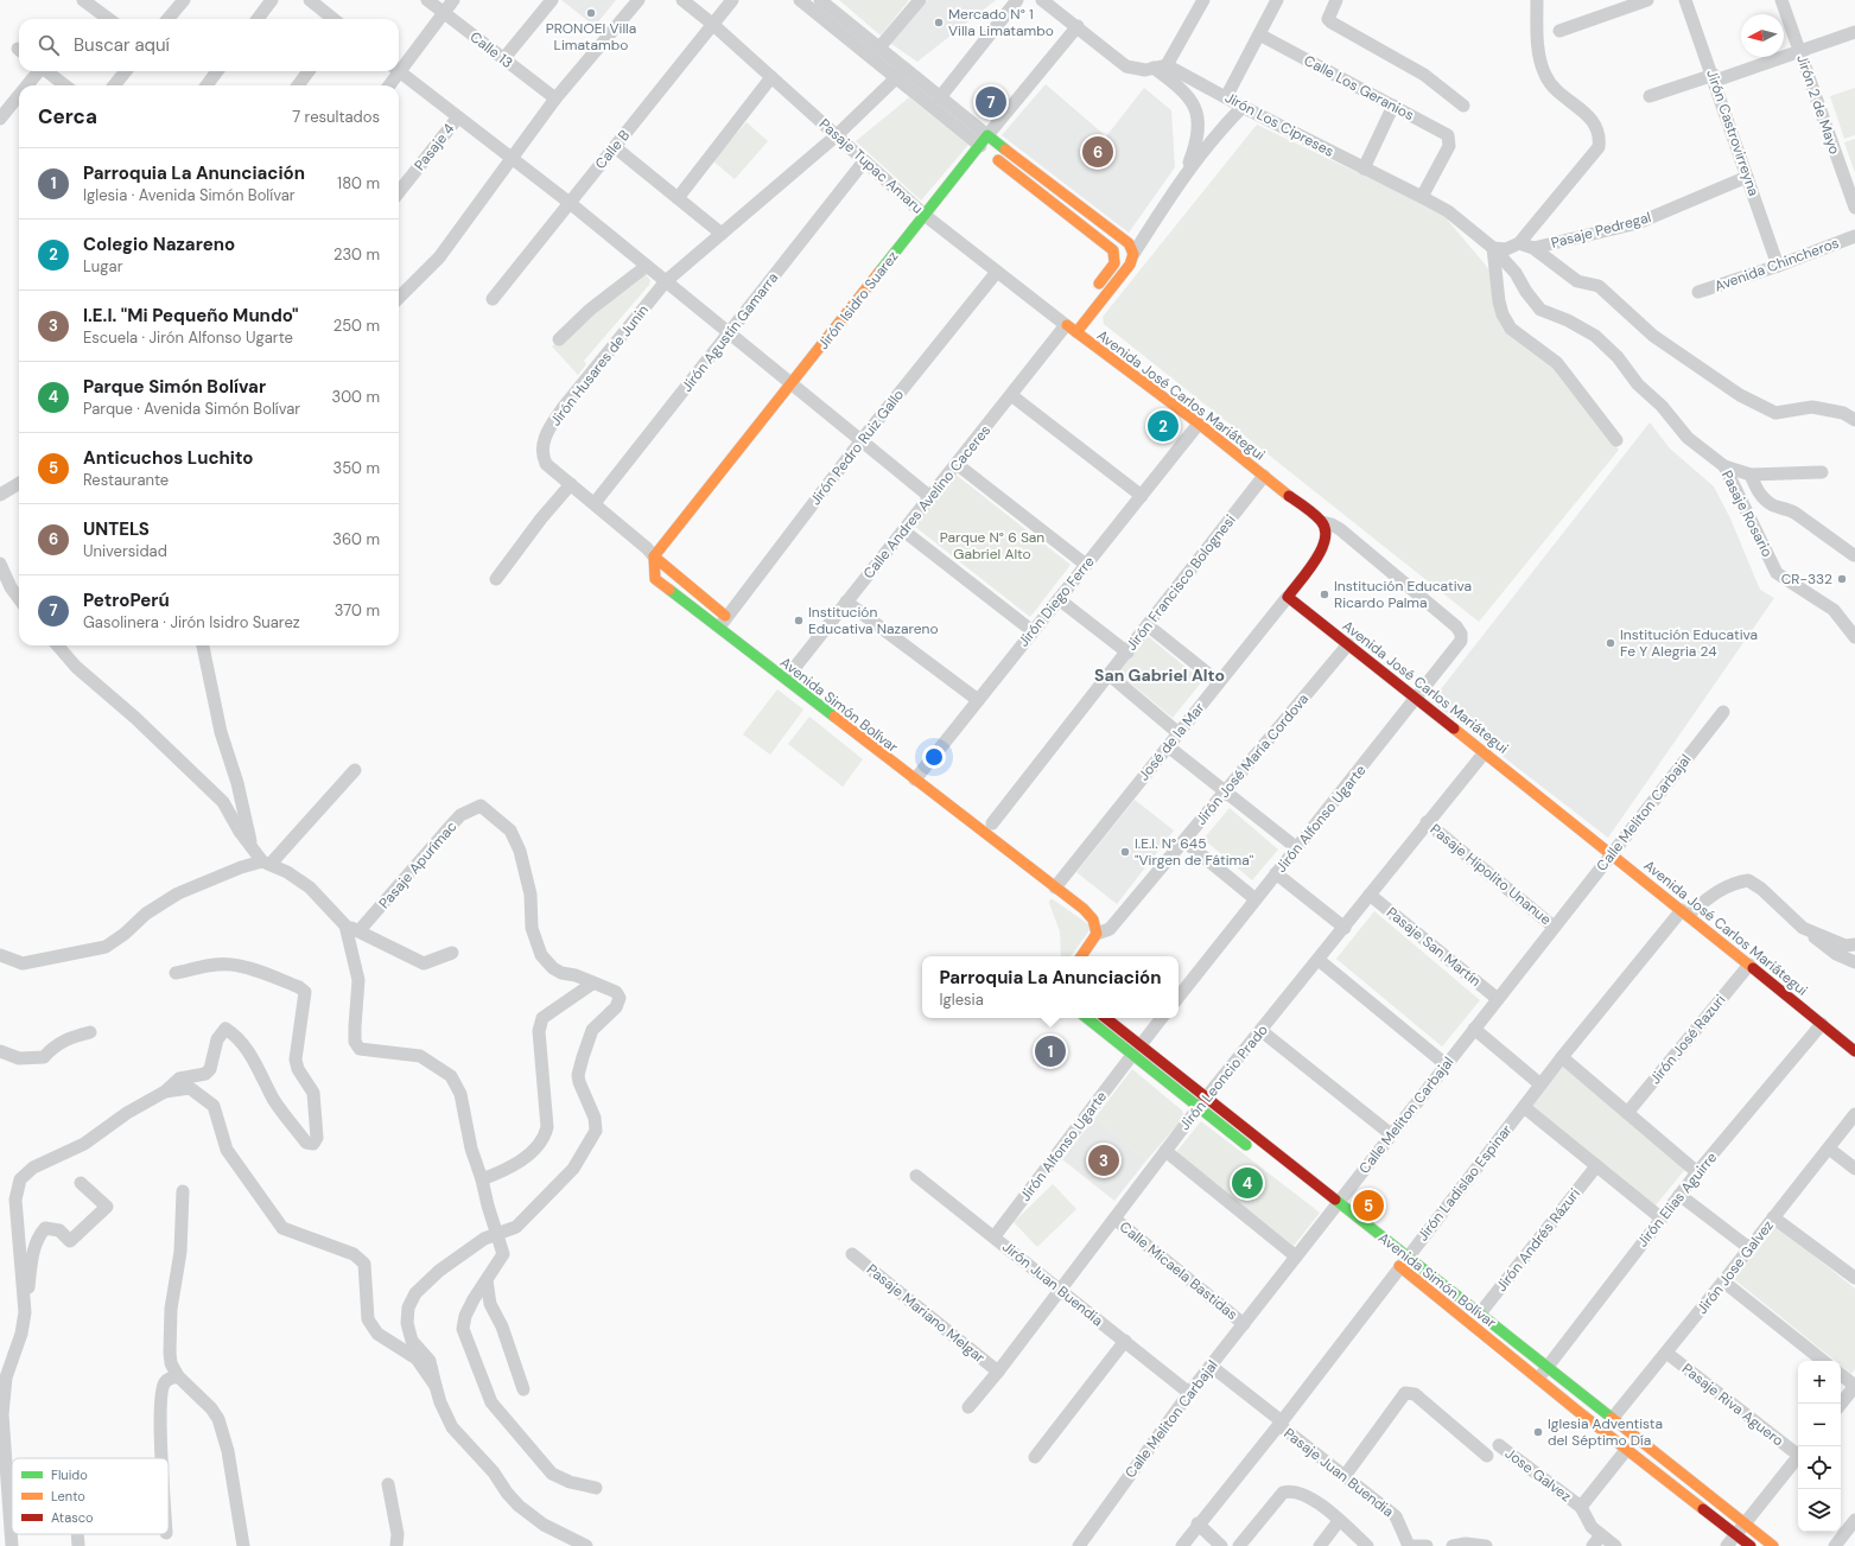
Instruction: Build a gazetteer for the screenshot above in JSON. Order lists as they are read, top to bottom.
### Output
{
  "streets": {
    "street": [
      "Calle 13",
      "Calle Los Geranios",
      "Jirón 2 de Mayo",
      "Jirón Los Cipreses",
      "Jirón Castrovirreyna",
      "Pasaje 4",
      "Calle B",
      "Pasaje Tupac Amaru",
      "Pasaje Pedregal",
      "Avenida Chincheros",
      "Jirón Isidro Suarez",
      "Jirón Agustín Gamarra",
      "Jirón Husares de Junin",
      "Avenida José Carlos Mariátegui",
      "Jirón Pedro Ruiz Gallo",
      "Calle Andres Avelino Caceres",
      "Pasaje Rosario",
      "Jirón Francisco Bolognesi",
      "Jirón Diego Ferre",
      "Avenida Simón Bolívar",
      "José de la Mar",
      "Jirón José María Cordova",
      "Calle Meliton Carbajal",
      "Jirón Alfonso Ugarte",
      "Pasaje Apurímac",
      "Pasaje Hipolito Unanue",
      "Pasaje San Martín",
      "Jirón José Razuri",
      "Jirón Leoncio Prado",
      "Jirón Ladislao Espinar",
      "Jirón Elias Aguirre",
      "Jirón Andrés Rázuri",
      "Jirón Jose Galvez",
      "Calle Micaela Bastidas",
      "Jirón Juan Buendia",
      "Pasaje Mariano Melgar",
      "Pasaje Riva Aguero",
      "Pasaje Juan Buendia",
      "Jose Galvez"
    ]
  },
  "crossings": [
    ["Calle Los Geranios", "Jirón Los Cipreses"],
    ["Jirón Los Cipreses", "Jirón Isidro Suarez"],
    ["Jirón Los Cipreses", "Pasaje Rosario"],
    ["Jirón Castrovirreyna", "Pasaje Pedregal"],
    ["Jirón Castrovirreyna", "Avenida Chincheros"],
    ["Calle B", "Pasaje Tupac Amaru"],
    ["Pasaje Tupac Amaru", "Jirón Isidro Suarez"],
    ["Pasaje Tupac Amaru", "Jirón Agustín Gamarra"],
    ["Pasaje Tupac Amaru", "Jirón Husares de Junin"],
    ["Pasaje Tupac Amaru", "Avenida José Carlos Mariátegui"],
    ["Pasaje Tupac Amaru", "Jirón Pedro Ruiz Gallo"],
    ["Pasaje Tupac Amaru", "Calle Andres Avelino Caceres"],
    ["Jirón Isidro Suarez", "Avenida Simón Bolívar"],
    ["Jirón Agustín Gamarra", "Avenida Simón Bolívar"],
    ["Jirón Husares de Junin", "Avenida Simón Bolívar"],
    ["Avenida José Carlos Mariátegui", "Calle Andres Avelino Caceres"],
    ["Avenida José Carlos Mariátegui", "Jirón Francisco Bolognesi"],
    ["Avenida José Carlos Mariátegui", "Jirón Diego Ferre"],
    ["Avenida José Carlos Mariátegui", "José de la Mar"],
    ["Avenida José Carlos Mariátegui", "Jirón José María Cordova"],
    ["Avenida José Carlos Mariátegui", "Calle Meliton Carbajal"],
    ["Avenida José Carlos Mariátegui", "Jirón Alfonso Ugarte"],
    ["Avenida José Carlos Mariátegui", "Jirón José Razuri"],
    ["Avenida José Carlos Mariátegui", "Jirón Leoncio Prado"],
    ["Avenida José Carlos Mariátegui", "Jirón Ladislao Espinar"],
    ["Avenida José Carlos Mariátegui", "Jirón Elias Aguirre"],
    ["Jirón Pedro Ruiz Gallo", "Avenida Simón Bolívar"],
    ["Calle Andres Avelino Caceres", "Avenida Simón Bolívar"],
    ["Jirón Diego Ferre", "Avenida Simón Bolívar"],
    ["Avenida Simón Bolívar", "José de la Mar"],
    ["Avenida Simón Bolívar", "Jirón José María Cordova"],
    ["Avenida Simón Bolívar", "Calle Meliton Carbajal"],
    ["Avenida Simón Bolívar", "Jirón Alfonso Ugarte"],
    ["Avenida Simón Bolívar", "Jirón Leoncio Prado"],
    ["Avenida Simón Bolívar", "Jirón Ladislao Espinar"],
    ["Avenida Simón Bolívar", "Jirón Elias Aguirre"],
    ["Avenida Simón Bolívar", "Jirón Andrés Rázuri"],
    ["Avenida Simón Bolívar", "Jirón Jose Galvez"],
    ["Calle Meliton Carbajal", "Pasaje Hipolito Unanue"],
    ["Calle Meliton Carbajal", "Pasaje San Martín"],
    ["Calle Meliton Carbajal", "Calle Micaela Bastidas"],
    ["Calle Meliton Carbajal", "Jirón Juan Buendia"],
    ["Calle Meliton Carbajal", "Pasaje Juan Buendia"],
    ["Jirón Alfonso Ugarte", "Jirón Juan Buendia"],
    ["Pasaje Hipolito Unanue", "Jirón Leoncio Prado"],
    ["Pasaje San Martín", "Jirón Leoncio Prado"],
    ["Jirón Leoncio Prado", "Calle Micaela Bastidas"],
    ["Jirón Leoncio Prado", "Jirón Juan Buendia"],
    ["Jirón Leoncio Prado", "Pasaje Mariano Melgar"],
    ["Jirón Ladislao Espinar", "Pasaje Juan Buendia"],
    ["Jirón Jose Galvez", "Pasaje Riva Aguero"]
  ],
  "districts": ["San Gabriel Alto"],
  "parks": ["Parque N° 6 San Gabriel Alto"],
  "places": [
    "PRONOEI Villa Limatambo",
    "Mercado N° 1 Villa Limatambo",
    "CR-332",
    "Institución Educativa Ricardo Palma",
    "Institución Educativa Nazareno",
    "Institución Educativa Fe Y Alegria 24",
    "I.E.I. N° 645 \"Virgen de Fátima\"",
    "Iglesia Adventista del Séptimo Día"
  ],
  "legend": ["Fluido", "Lento", "Atasco"],
  "north": "left",
  "page": {
    "search": "Buscar aquí",
    "pins": [
      "7",
      "6",
      "2",
      "1",
      "3",
      "4",
      "5"
    ],
    "heading": ["Cerca", "7 resultados"],
    "list": [
      {
        "mark": "1",
        "name": "Parroquia La Anunciación",
        "note": "Iglesia · Avenida Simón Bolívar",
        "value": "180 m"
      },
      {
        "mark": "2",
        "name": "Colegio Nazareno",
        "note": "Lugar",
        "value": "230 m"
      },
      {
        "mark": "3",
        "name": "I.E.I. \"Mi Pequeño Mundo\"",
        "note": "Escuela · Jirón Alfonso Ugarte",
        "value": "250 m"
      },
      {
        "mark": "4",
        "name": "Parque Simón Bolívar",
        "note": "Parque · Avenida Simón Bolívar",
        "value": "300 m"
      },
      {
        "mark": "5",
        "name": "Anticuchos Luchito",
        "note": "Restaurante",
        "value": "350 m"
      },
      {
        "mark": "6",
        "name": "UNTELS",
        "note": "Universidad",
        "value": "360 m"
      },
      {
        "mark": "7",
        "name": "PetroPerú",
        "note": "Gasolinera · Jirón Isidro Suarez",
        "value": "370 m"
      }
    ],
    "popup": ["Parroquia La Anunciación", "Iglesia"],
    "map_buttons": ["+", "−"]
  }
}
